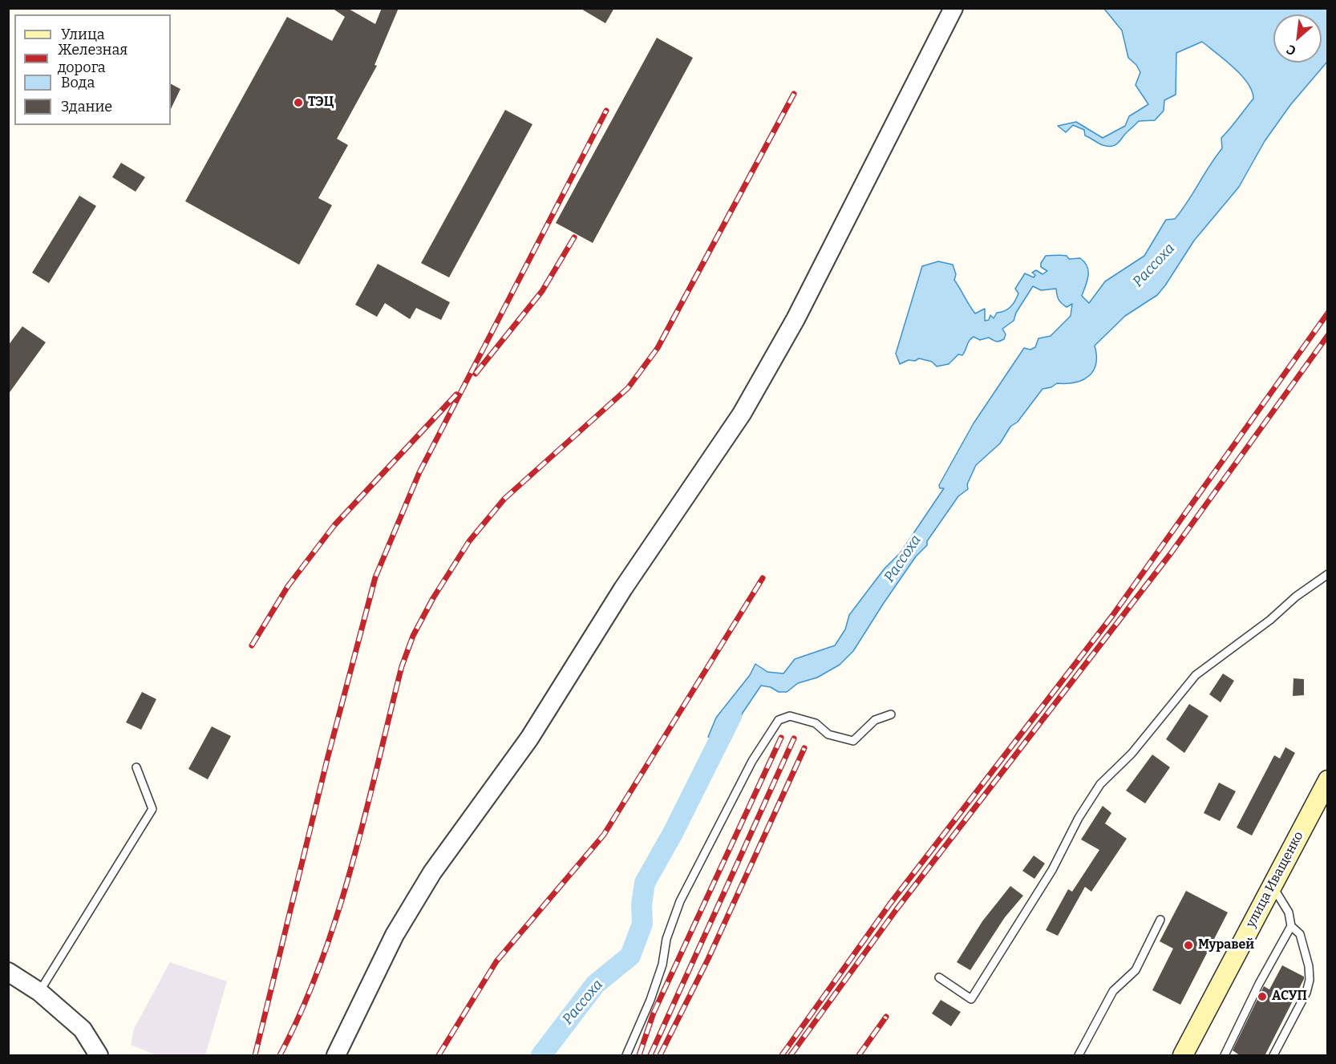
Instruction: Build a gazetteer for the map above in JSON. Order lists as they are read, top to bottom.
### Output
{
  "streets": {
    "main road": ["улица Иващенко"]
  },
  "water": ["Рассоха"],
  "places": ["ТЭЦ", "Муравей", "АСУП"],
  "legend": [
    "Улица",
    "Железная дорога",
    "Вода",
    "Здание"
  ],
  "north": "bottom left"
}
